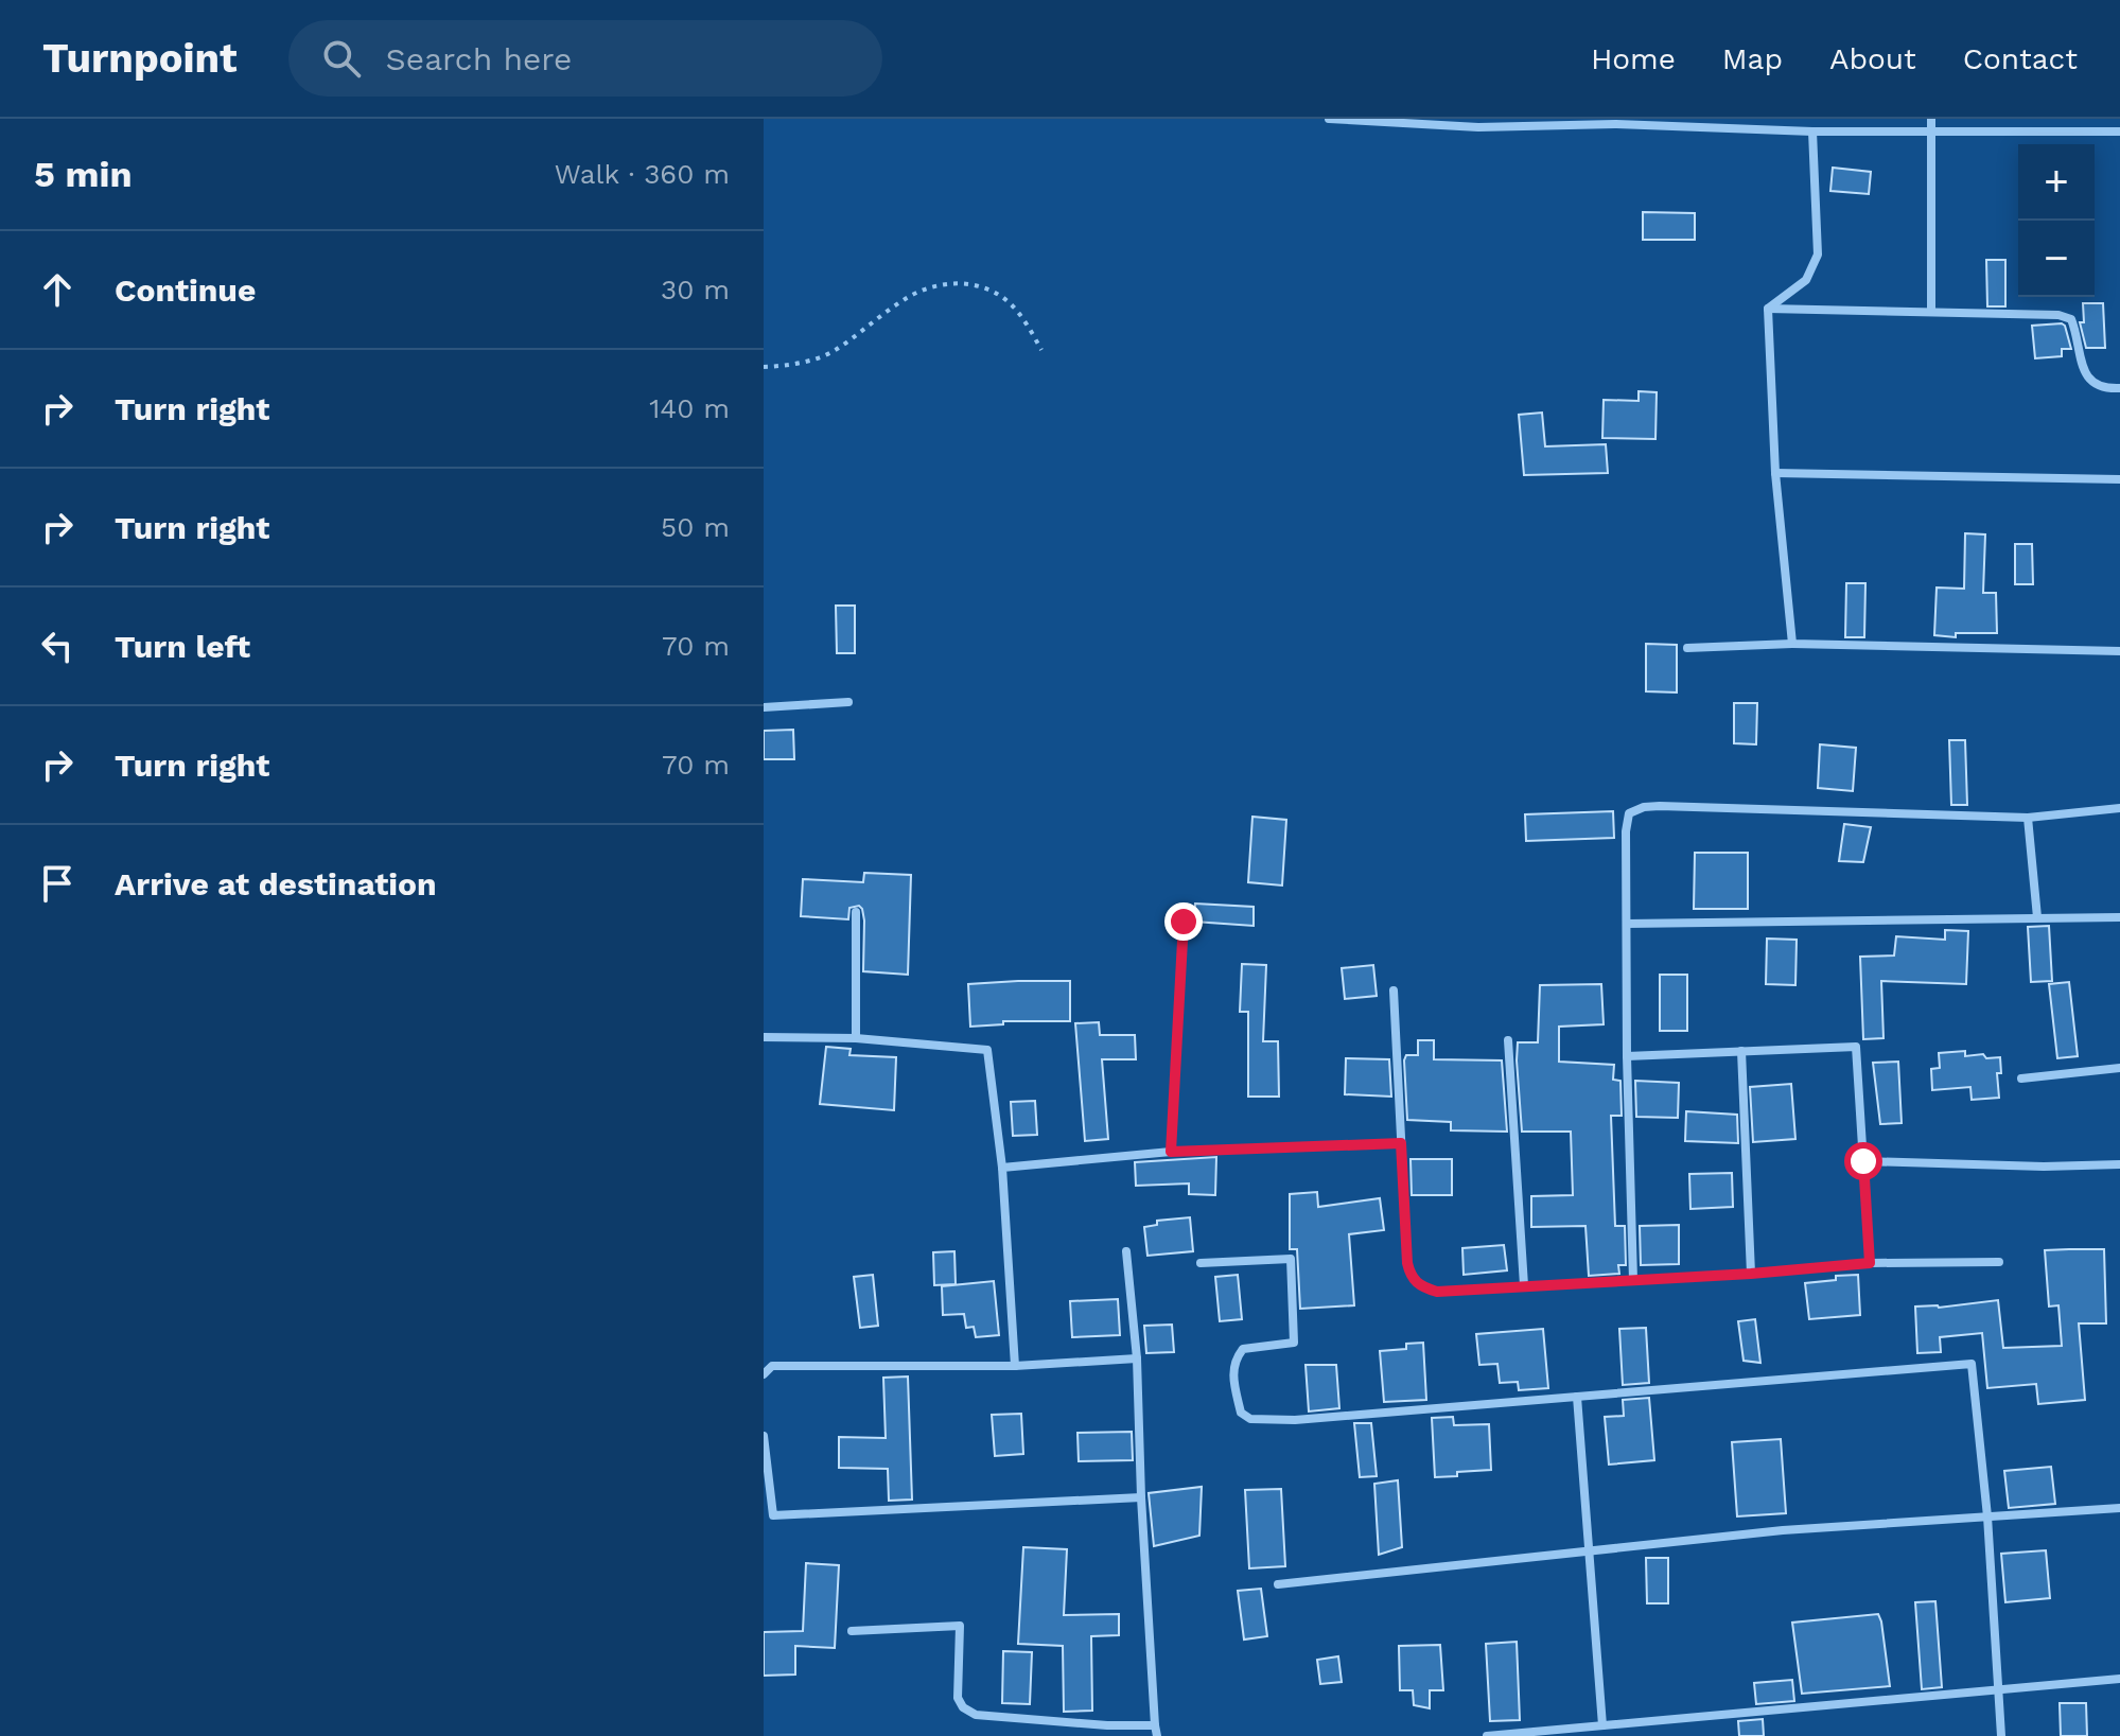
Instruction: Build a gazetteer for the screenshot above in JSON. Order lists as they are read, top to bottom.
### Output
{
  "page": {
    "header": "Turnpoint",
    "search": "Search here",
    "nav": [
      "Home",
      "Map",
      "About",
      "Contact"
    ],
    "heading": ["5 min", "Walk · 360 m"],
    "map_buttons": ["+", "−"],
    "list": [
      ["Continue", "30 m"],
      ["Turn right", "140 m"],
      ["Turn right", "50 m"],
      ["Turn left", "70 m"],
      ["Turn right", "70 m"],
      "Arrive at destination"
    ]
  }
}
